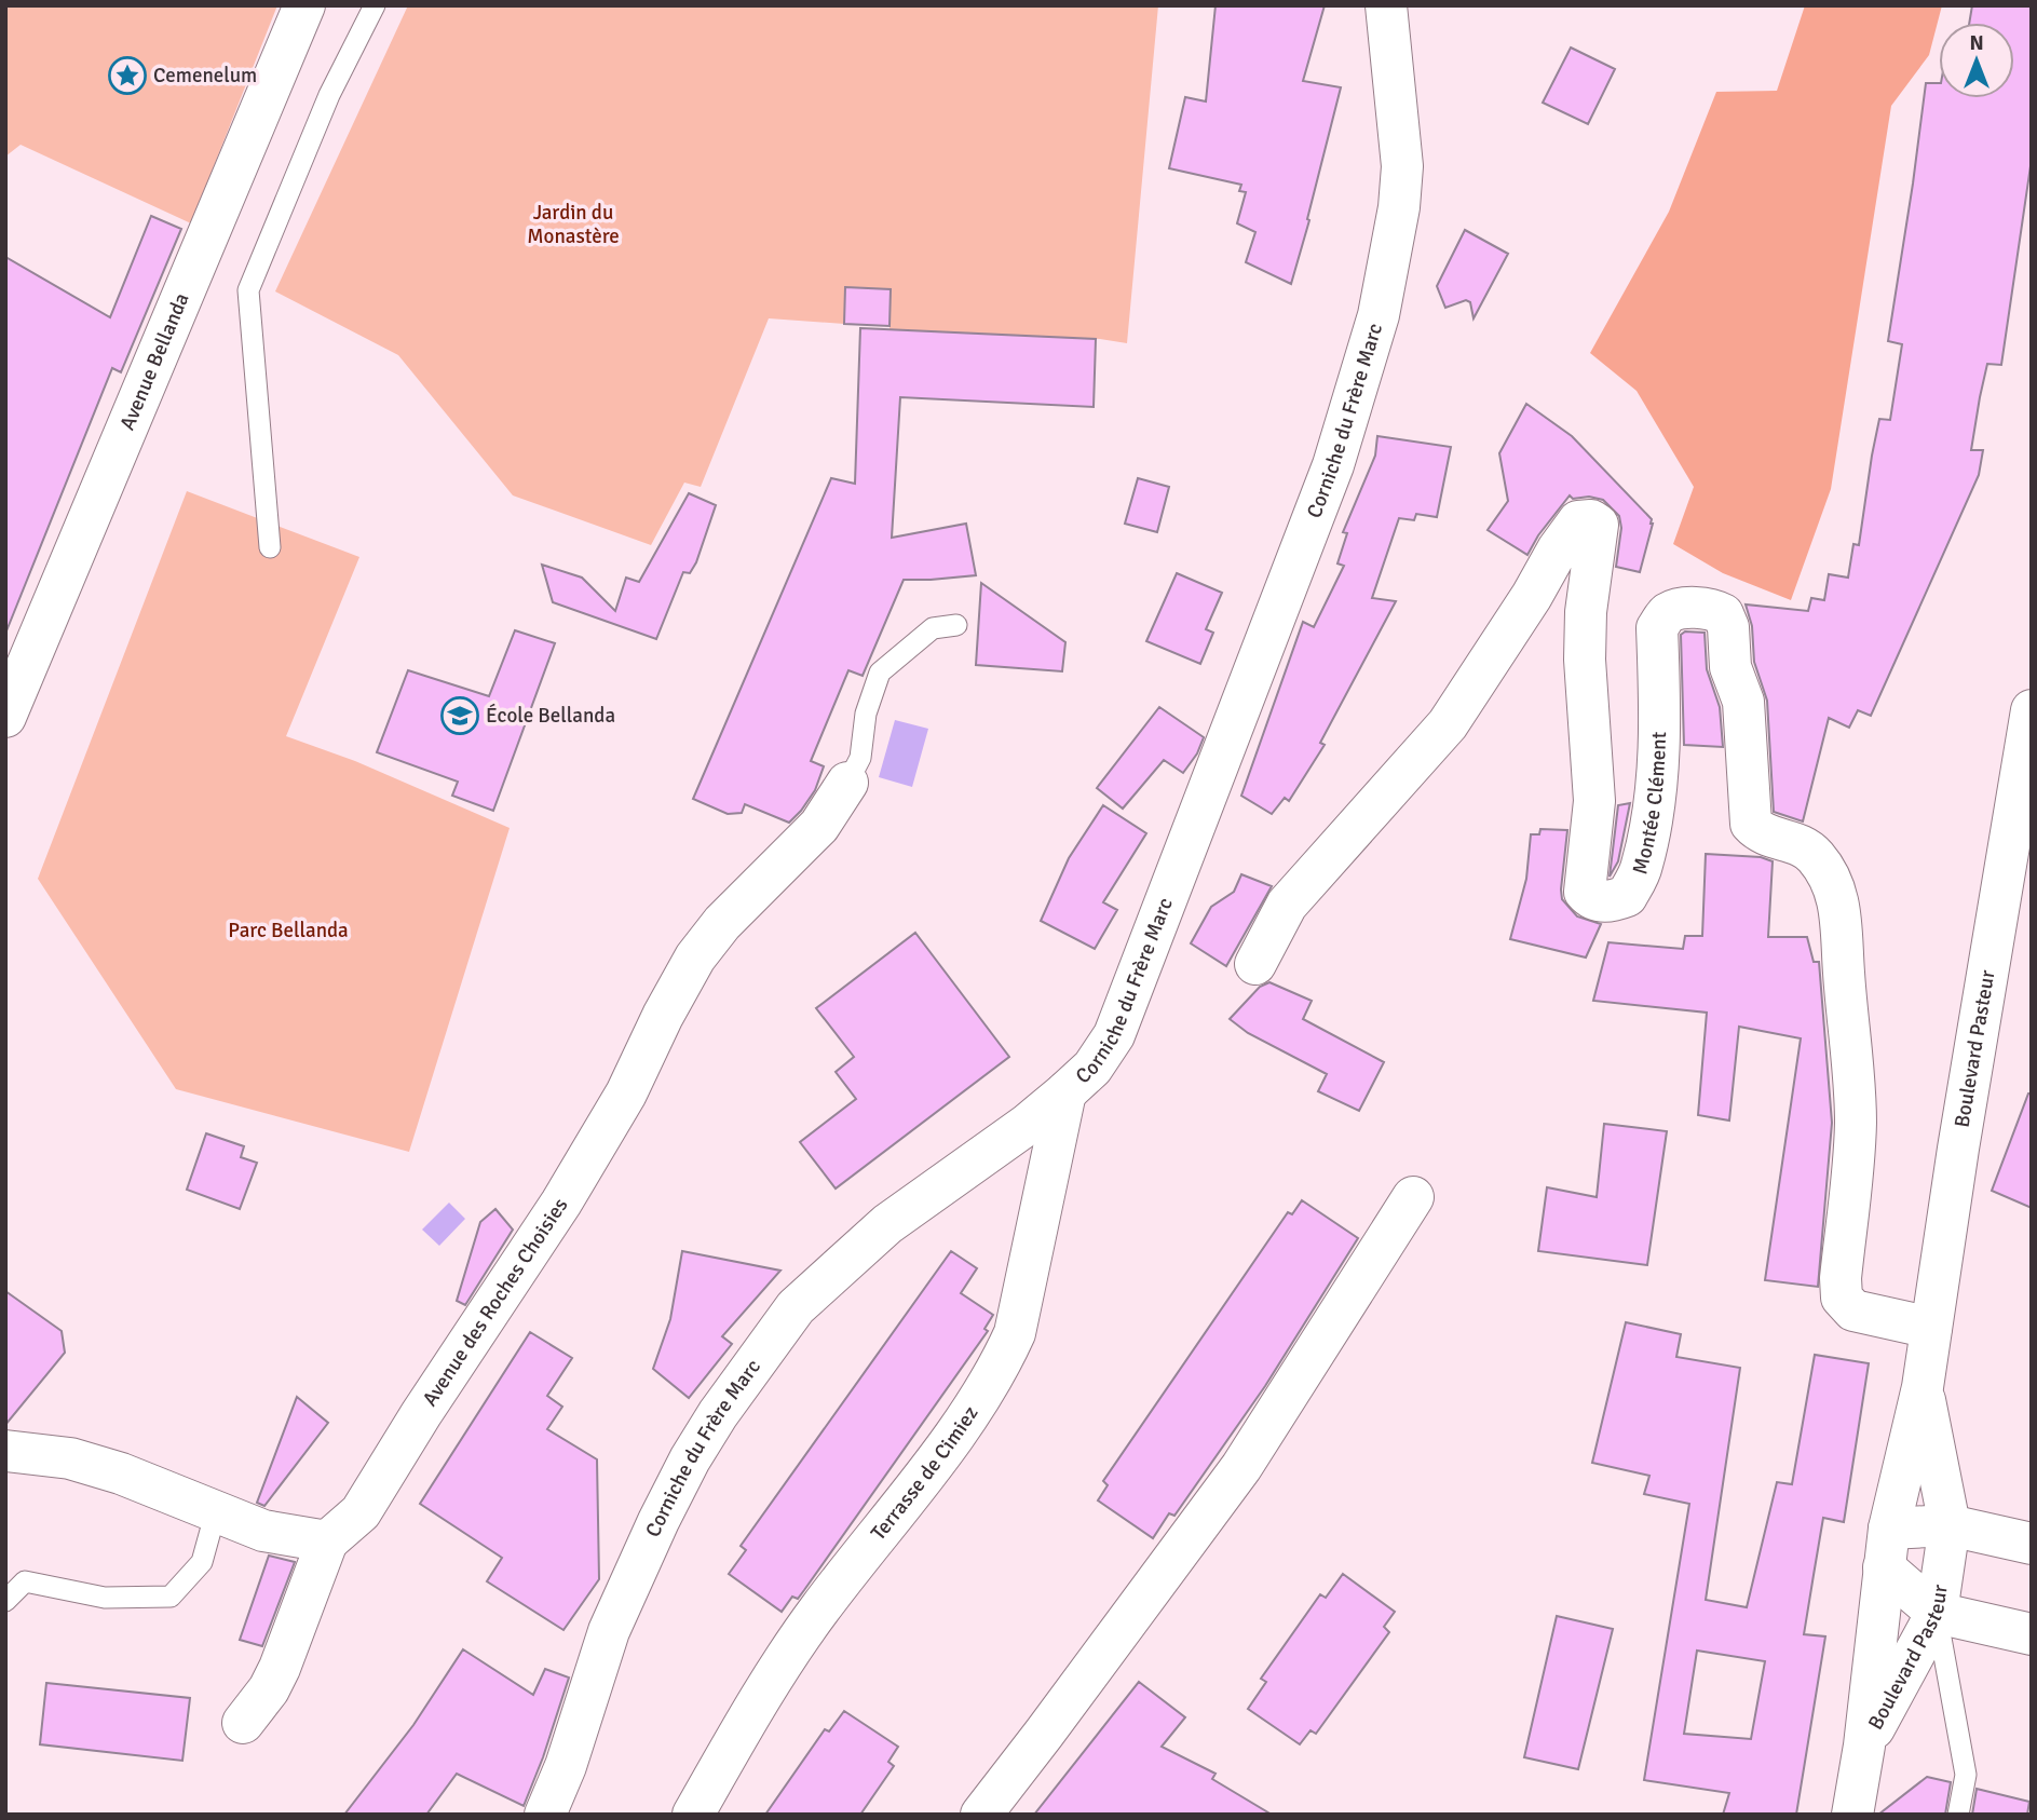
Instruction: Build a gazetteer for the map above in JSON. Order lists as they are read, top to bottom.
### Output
{
  "streets": {
    "street": [
      "Avenue Bellanda",
      "Corniche du Frère Marc",
      "Montée Clément",
      "Boulevard Pasteur",
      "Avenue des Roches Choisies",
      "Terrasse de Cimiez"
    ]
  },
  "crossings": [
    ["Corniche du Frère Marc", "Terrasse de Cimiez"],
    ["Montée Clément", "Boulevard Pasteur"]
  ],
  "parks": ["Jardin du Monastère", "Parc Bellanda"],
  "places": {
    "place": ["Cemenelum"],
    "school or university": ["École Bellanda"]
  },
  "north": "top"
}
